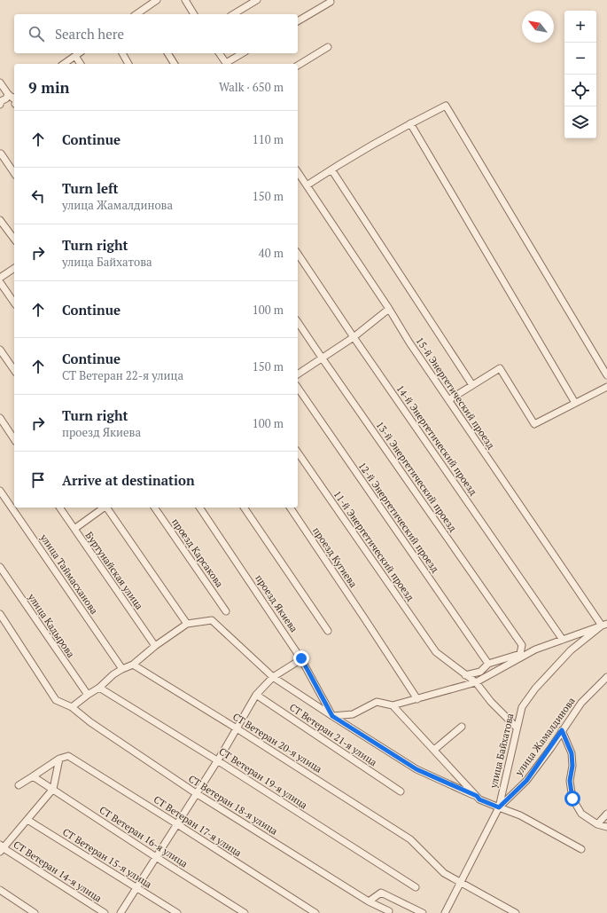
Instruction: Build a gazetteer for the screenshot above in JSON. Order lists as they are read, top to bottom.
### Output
{
  "streets": {
    "street": [
      "15-й Энергетический проезд",
      "14-й Энергетический проезд",
      "13-й Энергетический проезд",
      "12-й Энергетический проезд",
      "11-й Энергетический проезд",
      "проезд Карсакова",
      "проезд Кугиева",
      "Буртунайская улица",
      "улица Таймасханова",
      "проезд Якиева",
      "улица Кадырова",
      "СТ Ветеран 21-я улица",
      "улица Жамалдинова",
      "СТ Ветеран 20-я улица",
      "улица Байхатова",
      "СТ Ветеран 19-я улица",
      "СТ Ветеран 18-я улица",
      "СТ Ветеран 17-я улица",
      "СТ Ветеран 16-я улица",
      "СТ Ветеран 15-я улица",
      "СТ Ветеран 14-я улица"
    ]
  },
  "crossings": [
    ["15-й Энергетический проезд", "улица Байхатова"],
    ["11-й Энергетический проезд", "улица Байхатова"],
    ["улица Жамалдинова", "улица Байхатова"]
  ],
  "north": "top left",
  "page": {
    "map_buttons": ["+", "−"],
    "search": "Search here",
    "heading": ["9 min", "Walk · 650 m"],
    "list": [
      ["Continue", "110 m"],
      ["Turn left", "улица Жамалдинова", "150 m"],
      ["Turn right", "улица Байхатова", "40 m"],
      ["Continue", "100 m"],
      ["Continue", "СТ Ветеран 22-я улица", "150 m"],
      ["Turn right", "проезд Якиева", "100 m"],
      "Arrive at destination"
    ]
  }
}
